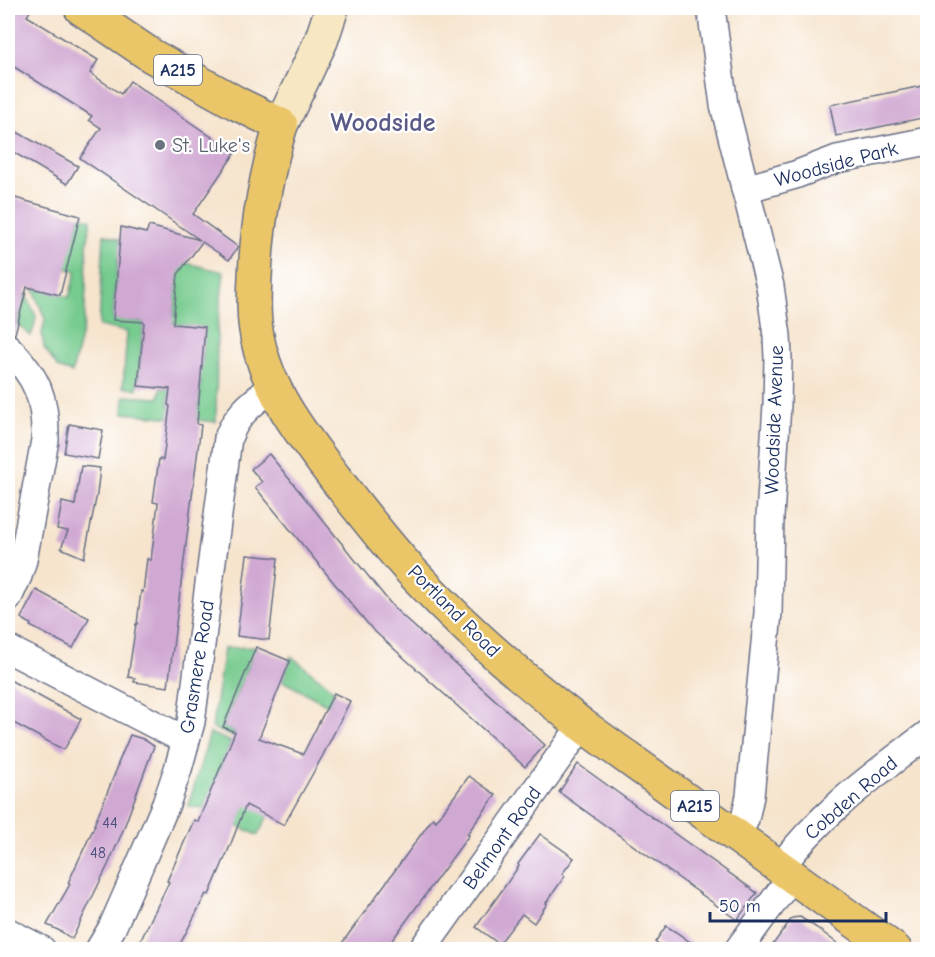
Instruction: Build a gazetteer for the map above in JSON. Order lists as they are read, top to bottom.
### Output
{
  "streets": {
    "main road": ["A215", "Portland Road"],
    "street": [
      "Woodside Park",
      "Woodside Avenue",
      "Grasmere Road",
      "Cobden Road",
      "Belmont Road"
    ]
  },
  "crossings": [
    ["A215", "Portland Road"],
    ["Woodside Park", "Woodside Avenue"],
    ["Woodside Avenue", "Portland Road"],
    ["Portland Road", "Grasmere Road"],
    ["Portland Road", "Cobden Road"],
    ["Portland Road", "Belmont Road"]
  ],
  "districts": ["Woodside"],
  "places": ["St. Luke's"],
  "house_numbers": ["44", "48"],
  "scale_bar": "50 m"
}
